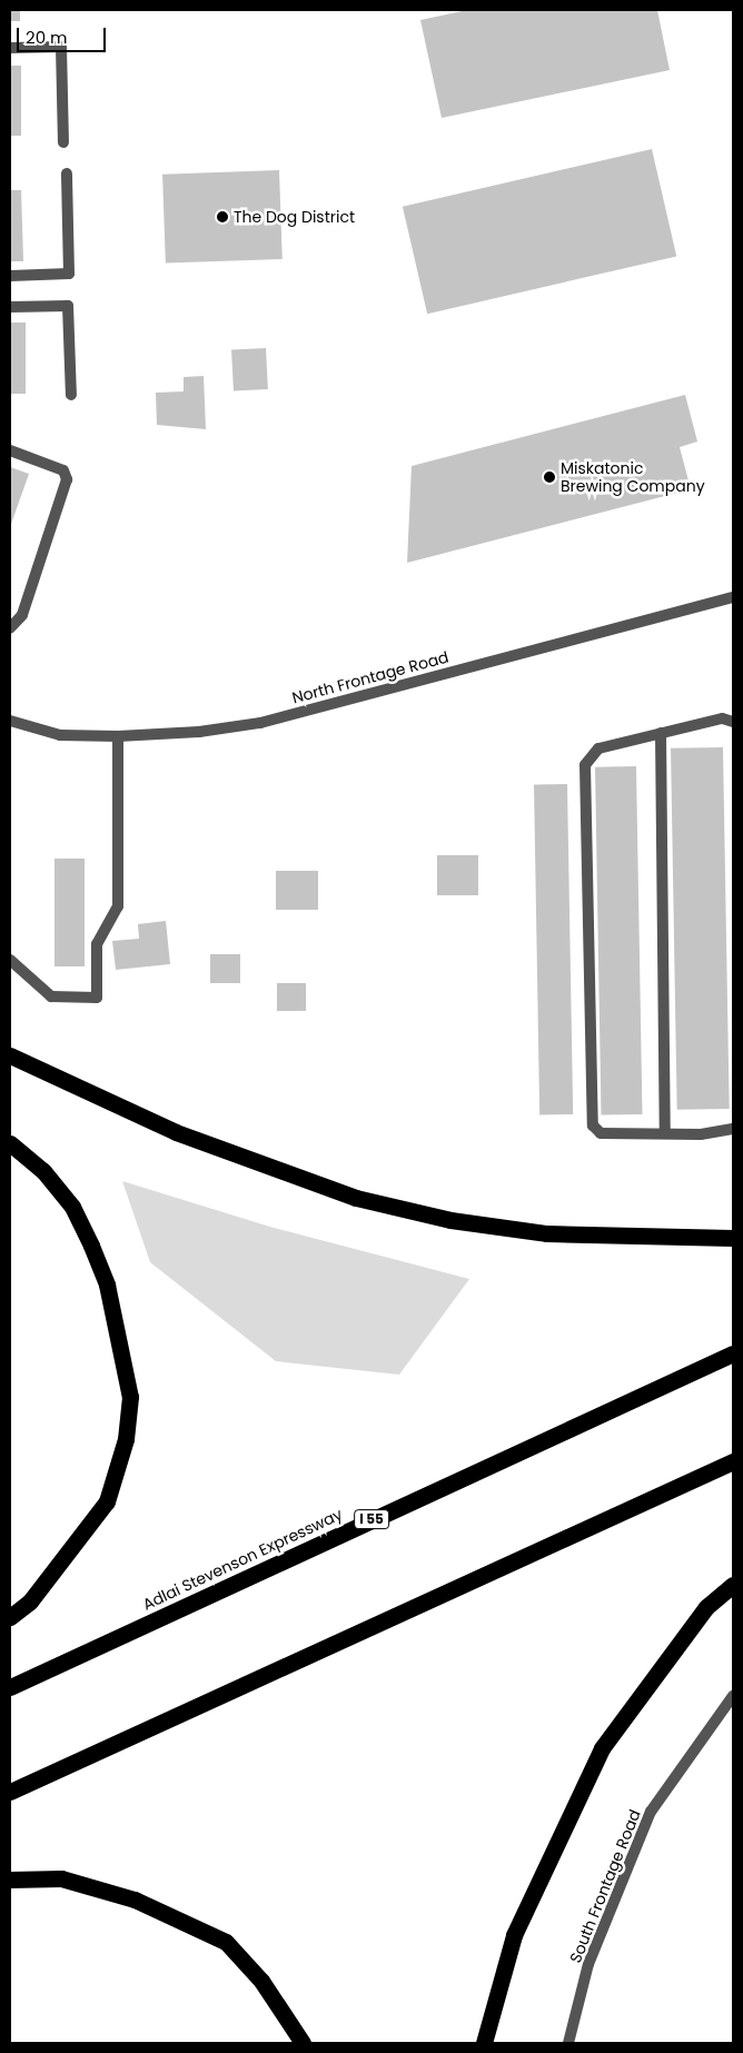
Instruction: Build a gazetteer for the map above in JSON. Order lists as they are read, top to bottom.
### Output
{
  "streets": {
    "highway": ["I 55", "Adlai Stevenson Expressway"],
    "street": ["North Frontage Road", "South Frontage Road"]
  },
  "places": ["The Dog District", "Miskatonic Brewing Company"],
  "scale_bar": "20 m"
}
